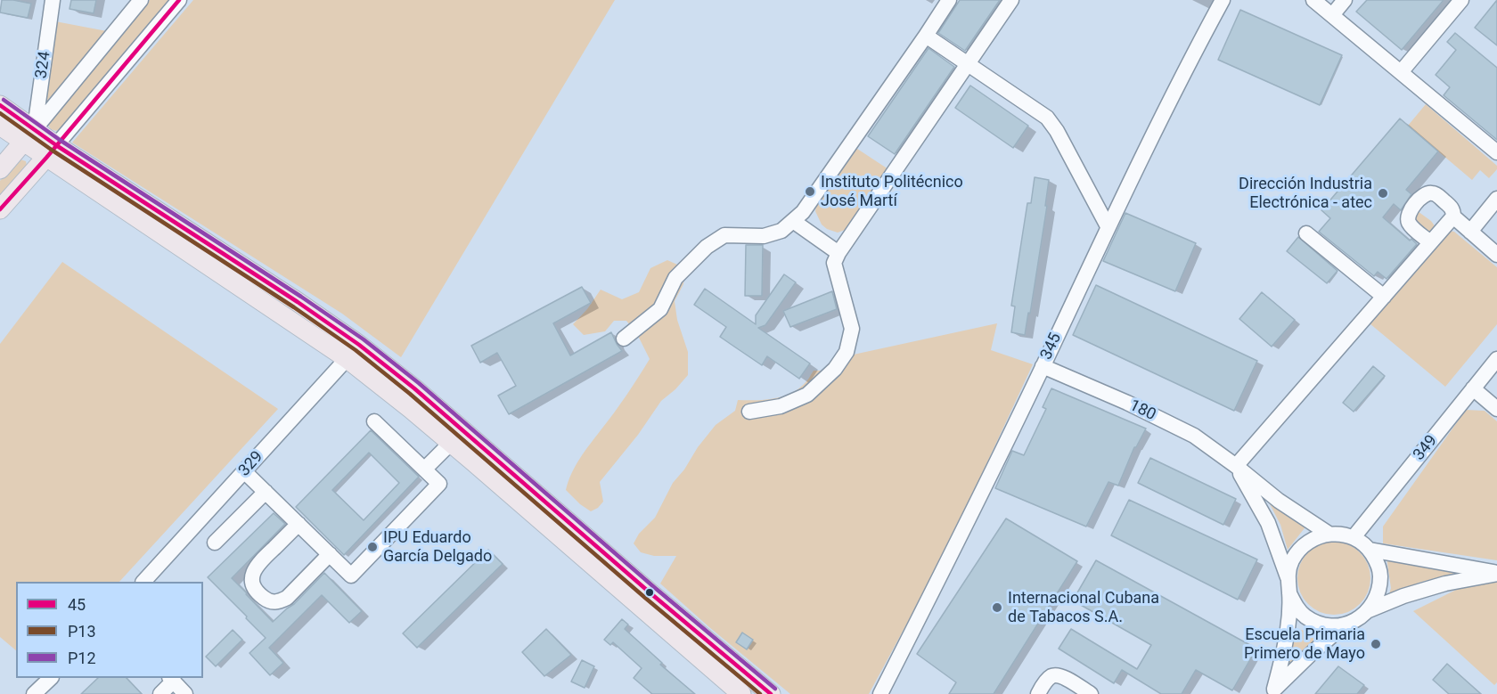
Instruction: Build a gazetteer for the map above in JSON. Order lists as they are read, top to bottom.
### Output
{
  "streets": {
    "street": [
      "324",
      "345",
      "180",
      "349",
      "329"
    ]
  },
  "crossings": [
    ["345", "180"],
    ["180", "349"]
  ],
  "places": [
    "Instituto Politécnico José Martí",
    "Dirección Industria Electrónica - atec",
    "IPU Eduardo García Delgado",
    "Internacional Cubana de Tabacos S.A.",
    "Escuela Primaria Primero de Mayo"
  ],
  "lines": ["transit line 45", "transit line P12", "transit line P13"],
  "legend": ["45", "P13", "P12"]
}
